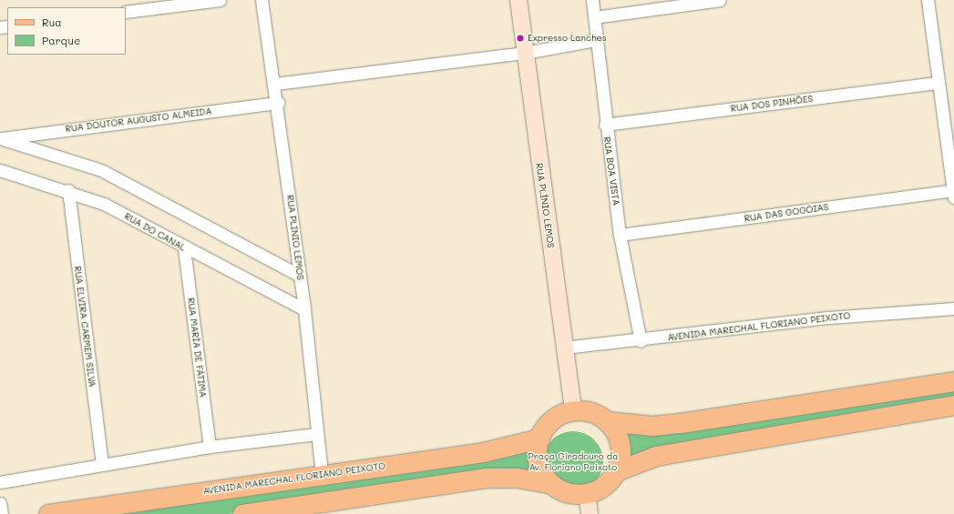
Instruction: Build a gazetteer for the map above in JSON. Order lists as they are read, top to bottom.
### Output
{
  "streets": {
    "main road": ["AVENIDA MARECHAL FLORIANO PEIXOTO"],
    "street": [
      "RUA DOS PINHÕES",
      "RUA DOUTOR AUGUSTO ALMEIDA",
      "RUA BOA VISTA",
      "RUA PLÍNIO LEMOS",
      "RUA DAS GOGÓIAS",
      "RUA DO CANAL",
      "RUA PLINIO LEMOS",
      "RUA ELVIRA CARMEM SILVA",
      "RUA MARÍA DE FÁTIMA"
    ]
  },
  "crossings": [
    ["RUA DOS PINHÕES", "RUA BOA VISTA"],
    ["RUA DOUTOR AUGUSTO ALMEIDA", "RUA PLINIO LEMOS"],
    ["RUA BOA VISTA", "RUA DAS GOGÓIAS"],
    ["RUA BOA VISTA", "AVENIDA MARECHAL FLORIANO PEIXOTO"],
    ["RUA PLÍNIO LEMOS", "AVENIDA MARECHAL FLORIANO PEIXOTO"],
    ["RUA DO CANAL", "RUA PLINIO LEMOS"],
    ["RUA DO CANAL", "RUA ELVIRA CARMEM SILVA"],
    ["RUA DO CANAL", "RUA MARÍA DE FÁTIMA"],
    ["RUA PLINIO LEMOS", "AVENIDA MARECHAL FLORIANO PEIXOTO"]
  ],
  "parks": ["Praça Giradouro da Av. Floriano Peixoto"],
  "places": ["Expresso Lanches"],
  "legend": ["Rua", "Parque"]
}
